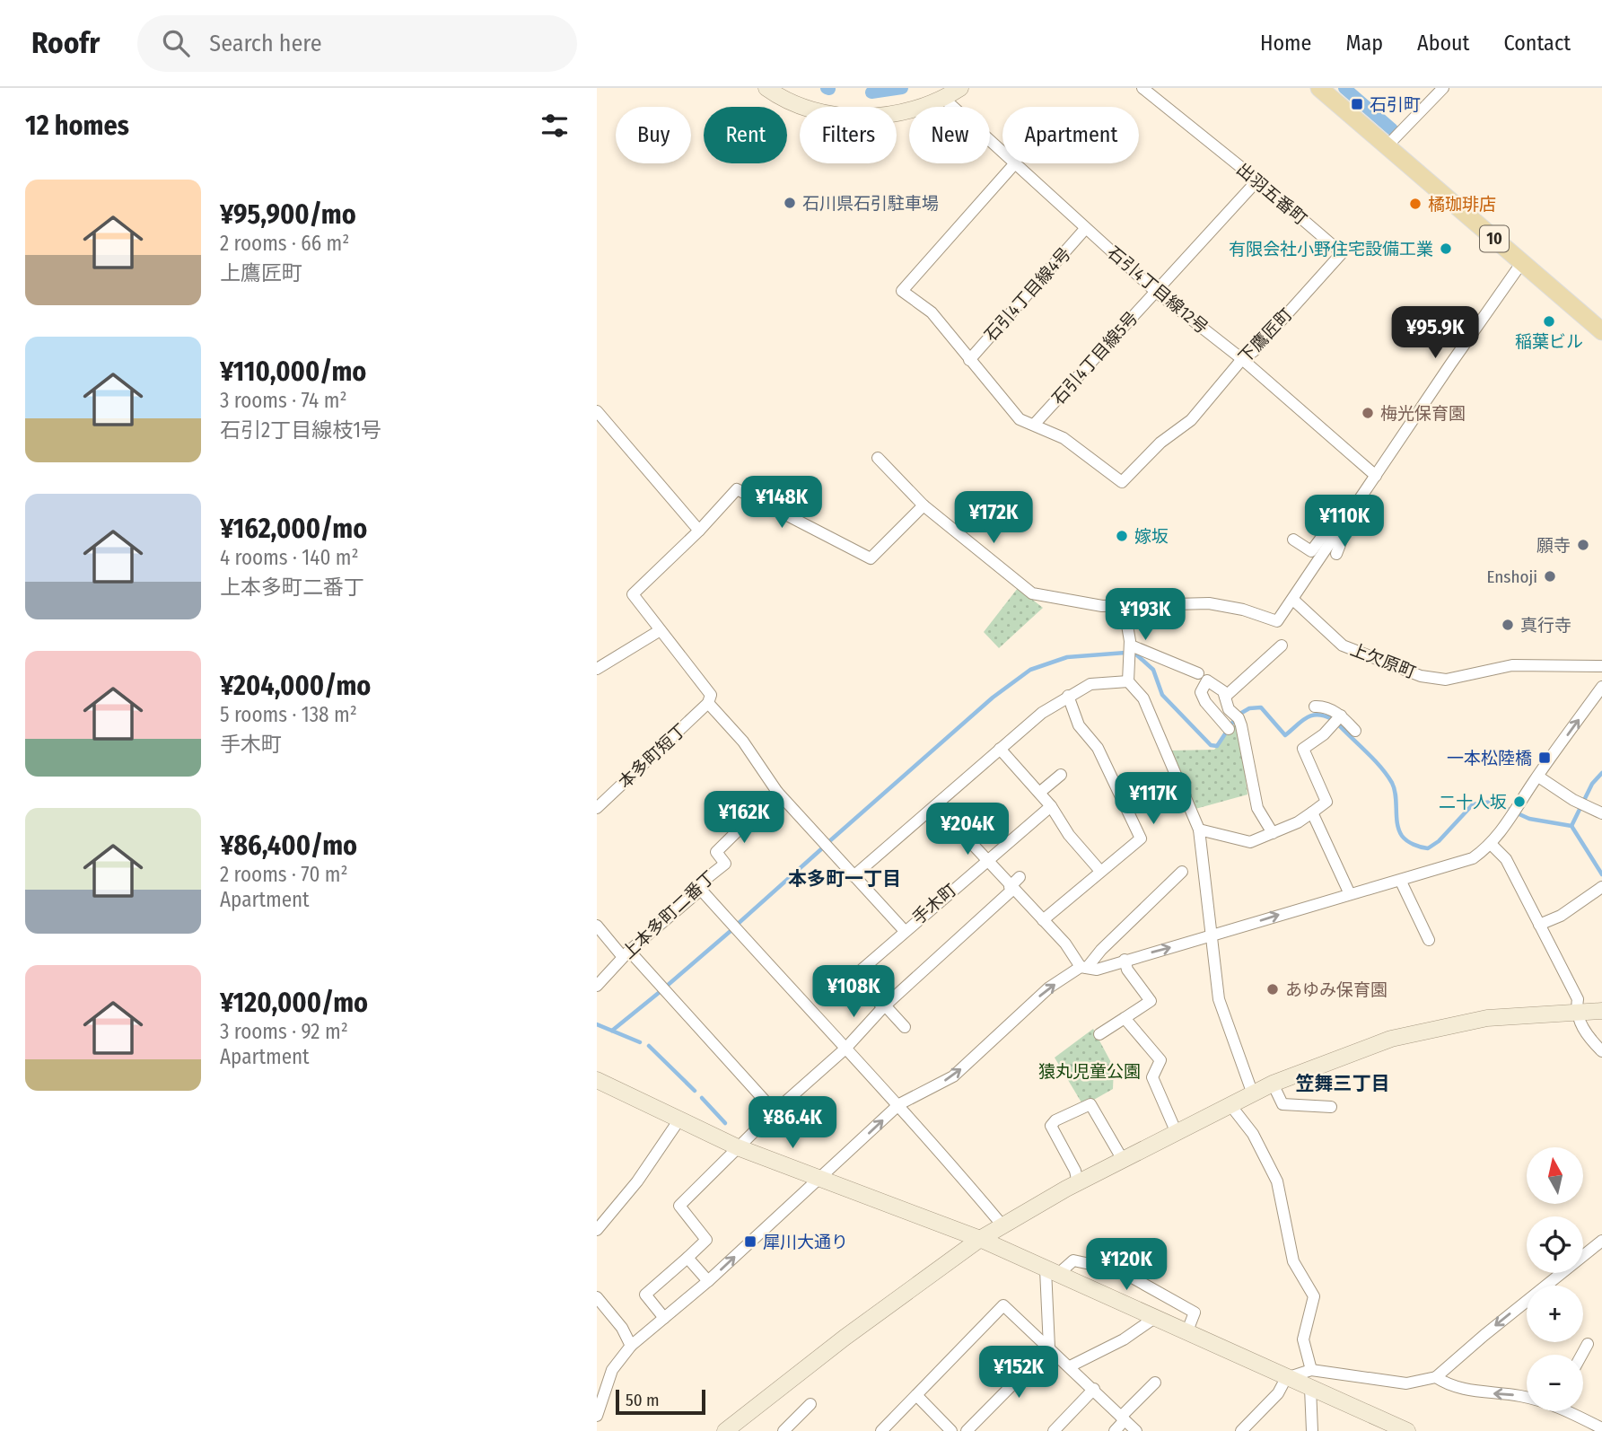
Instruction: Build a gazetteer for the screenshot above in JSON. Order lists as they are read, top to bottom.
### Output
{
  "streets": {
    "main road": ["10"],
    "street": [
      "出羽五番町",
      "石引4丁目線12号",
      "石引4丁目線4号",
      "下鷹匠町",
      "石引4丁目線5号",
      "上欠原町",
      "本多町短丁",
      "手木町",
      "上本多町二番丁"
    ]
  },
  "crossings": [
    ["出羽五番町", "下鷹匠町"],
    ["出羽五番町", "石引4丁目線5号"],
    ["石引4丁目線12号", "石引4丁目線4号"],
    ["石引4丁目線12号", "下鷹匠町"],
    ["石引4丁目線12号", "石引4丁目線5号"],
    ["下鷹匠町", "石引4丁目線5号"]
  ],
  "districts": ["本多町一丁目", "笠舞三丁目"],
  "parks": ["猿丸児童公園"],
  "places": {
    "transit": ["石引町", "一本松陸橋", "犀川大通り"],
    "other": [
      "石川県石引駐車場",
      "橘珈琲店",
      "有限会社小野住宅設備工業",
      "稲葉ビル",
      "梅光保育園",
      "嫁坂",
      "願寺",
      "Enshoji",
      "真行寺",
      "二十人坂",
      "あゆみ保育園"
    ]
  },
  "scale_bar": "50 m",
  "north": "top",
  "page": {
    "header": "Roofr",
    "search": "Search here",
    "nav": [
      "Home",
      "Map",
      "About",
      "Contact"
    ],
    "heading": "12 homes",
    "chip": [
      "Buy",
      "Rent",
      "Filters",
      "New",
      "Apartment"
    ],
    "list": [
      {
        "name": "¥95,900/mo",
        "note": "2 rooms · 66 m² · 上鷹匠町"
      },
      {
        "name": "¥110,000/mo",
        "note": "3 rooms · 74 m² · 石引2丁目線枝1号"
      },
      {
        "name": "¥162,000/mo",
        "note": "4 rooms · 140 m² · 上本多町二番丁"
      },
      {
        "name": "¥204,000/mo",
        "note": "5 rooms · 138 m² · 手木町"
      },
      {
        "name": "¥86,400/mo",
        "note": "2 rooms · 70 m² · Apartment"
      },
      {
        "name": "¥120,000/mo",
        "note": "3 rooms · 92 m² · Apartment"
      }
    ],
    "price": [
      "¥95.9K",
      "¥148K",
      "¥172K",
      "¥110K",
      "¥193K",
      "¥117K",
      "¥162K",
      "¥204K",
      "¥108K",
      "¥86.4K",
      "¥120K",
      "¥152K"
    ],
    "map_buttons": ["+", "−"],
    "scale": "50 m"
  }
}
